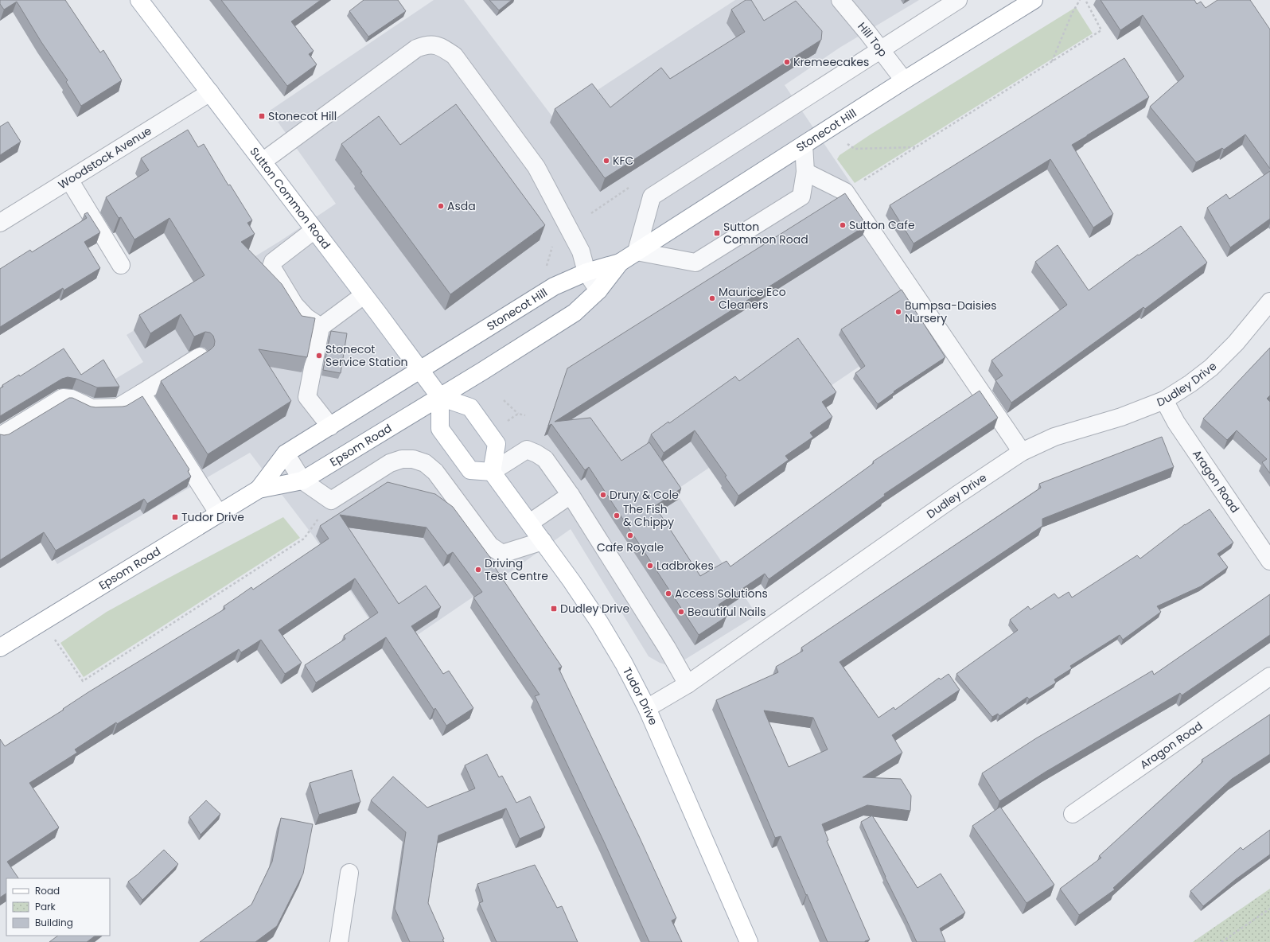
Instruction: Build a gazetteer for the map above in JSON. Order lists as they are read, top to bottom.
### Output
{
  "streets": {
    "main road": [
      "Stonecot Hill",
      "Sutton Common Road",
      "Epsom Road",
      "Tudor Drive"
    ],
    "street": [
      "Hill Top",
      "Woodstock Avenue",
      "Dudley Drive",
      "Aragon Road"
    ]
  },
  "crossings": [
    ["Hill Top", "Stonecot Hill"],
    ["Stonecot Hill", "Sutton Common Road"],
    ["Stonecot Hill", "Epsom Road"],
    ["Woodstock Avenue", "Sutton Common Road"],
    ["Sutton Common Road", "Epsom Road"],
    ["Dudley Drive", "Aragon Road"],
    ["Dudley Drive", "Tudor Drive"]
  ],
  "places": {
    "other": [
      "Kremeecakes",
      "KFC",
      "Asda",
      "Sutton Cafe",
      "Maurice Eco Cleaners",
      "Bumpsa-Daisies Nursery",
      "Stonecot Service Station",
      "Drury & Cole",
      "The Fish & Chippy",
      "Cafe Royale",
      "Ladbrokes",
      "Driving Test Centre",
      "Access Solutions",
      "Beautiful Nails"
    ],
    "transit": [
      "Stonecot Hill",
      "Sutton Common Road",
      "Tudor Drive",
      "Dudley Drive"
    ]
  },
  "legend": ["Road", "Park", "Building"]
}
